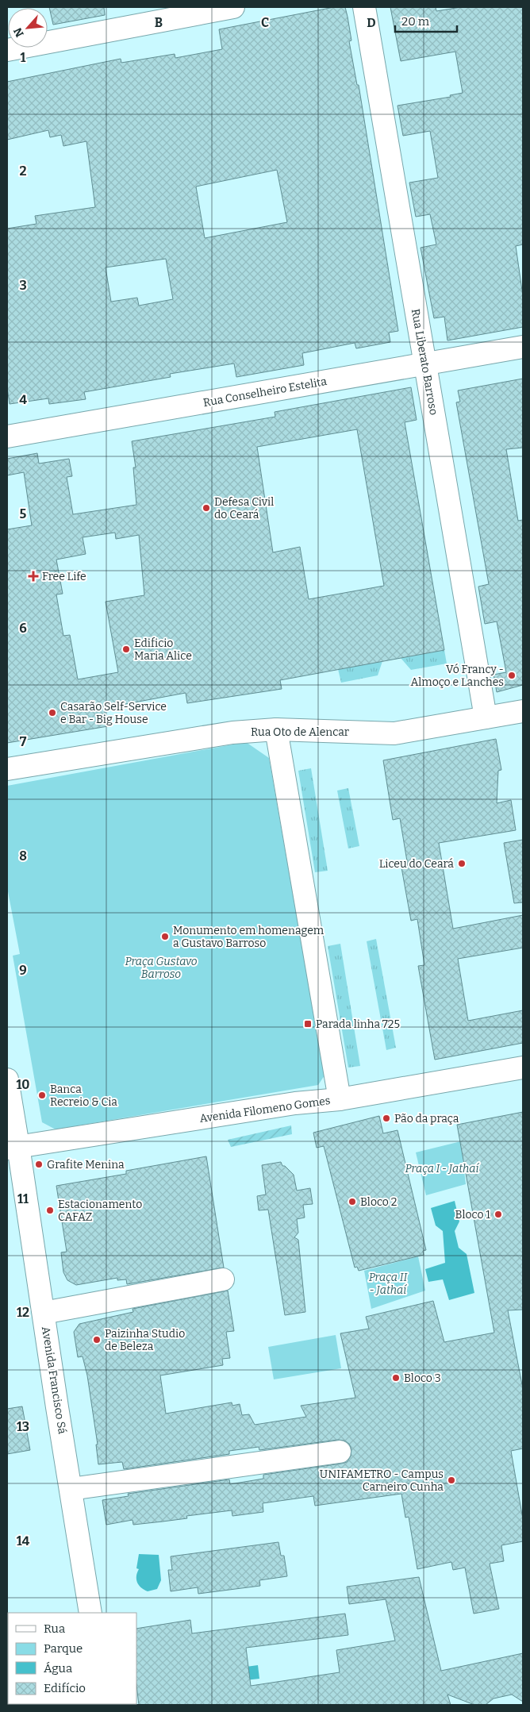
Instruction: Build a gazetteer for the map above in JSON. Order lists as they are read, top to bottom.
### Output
{
  "streets": {
    "street": [
      "Rua Liberato Barroso",
      "Rua Conselheiro Estelita",
      "Rua Oto de Alencar",
      "Avenida Filomeno Gomes",
      "Avenida Francisco Sá"
    ]
  },
  "crossings": [
    ["Rua Liberato Barroso", "Rua Conselheiro Estelita"],
    ["Rua Liberato Barroso", "Rua Oto de Alencar"],
    ["Avenida Filomeno Gomes", "Avenida Francisco Sá"]
  ],
  "parks": ["Praça Gustavo Barroso", "Praça I - Jathaí", "Praça II - Jathaí"],
  "places": {
    "other": [
      "Defesa Civil do Ceará",
      "Edificio Maria Alice",
      "Vó Francy - Almoço e Lanches",
      "Casarão Self-Service e Bar - Big House",
      "Liceu do Ceará",
      "Monumento em homenagem a Gustavo Barroso",
      "Banca Recreio & Cia",
      "Pão da praça",
      "Grafite Menina",
      "Bloco 2",
      "Estacionamento CAFAZ",
      "Bloco 1",
      "Paizinha Studio de Beleza",
      "Bloco 3",
      "UNIFAMETRO - Campus Carneiro Cunha"
    ],
    "health": ["Free Life"],
    "transit": ["Parada linha 725"]
  },
  "legend": [
    "Rua",
    "Parque",
    "Água",
    "Edifício"
  ],
  "scale_bar": "20 m",
  "north": "bottom left",
  "grid": {
    "columns": ["B", "C", "D"],
    "rows": [
      "1",
      "2",
      "3",
      "4",
      "5",
      "6",
      "7",
      "8",
      "9",
      "10",
      "11",
      "12",
      "13",
      "14"
    ]
  }
}
